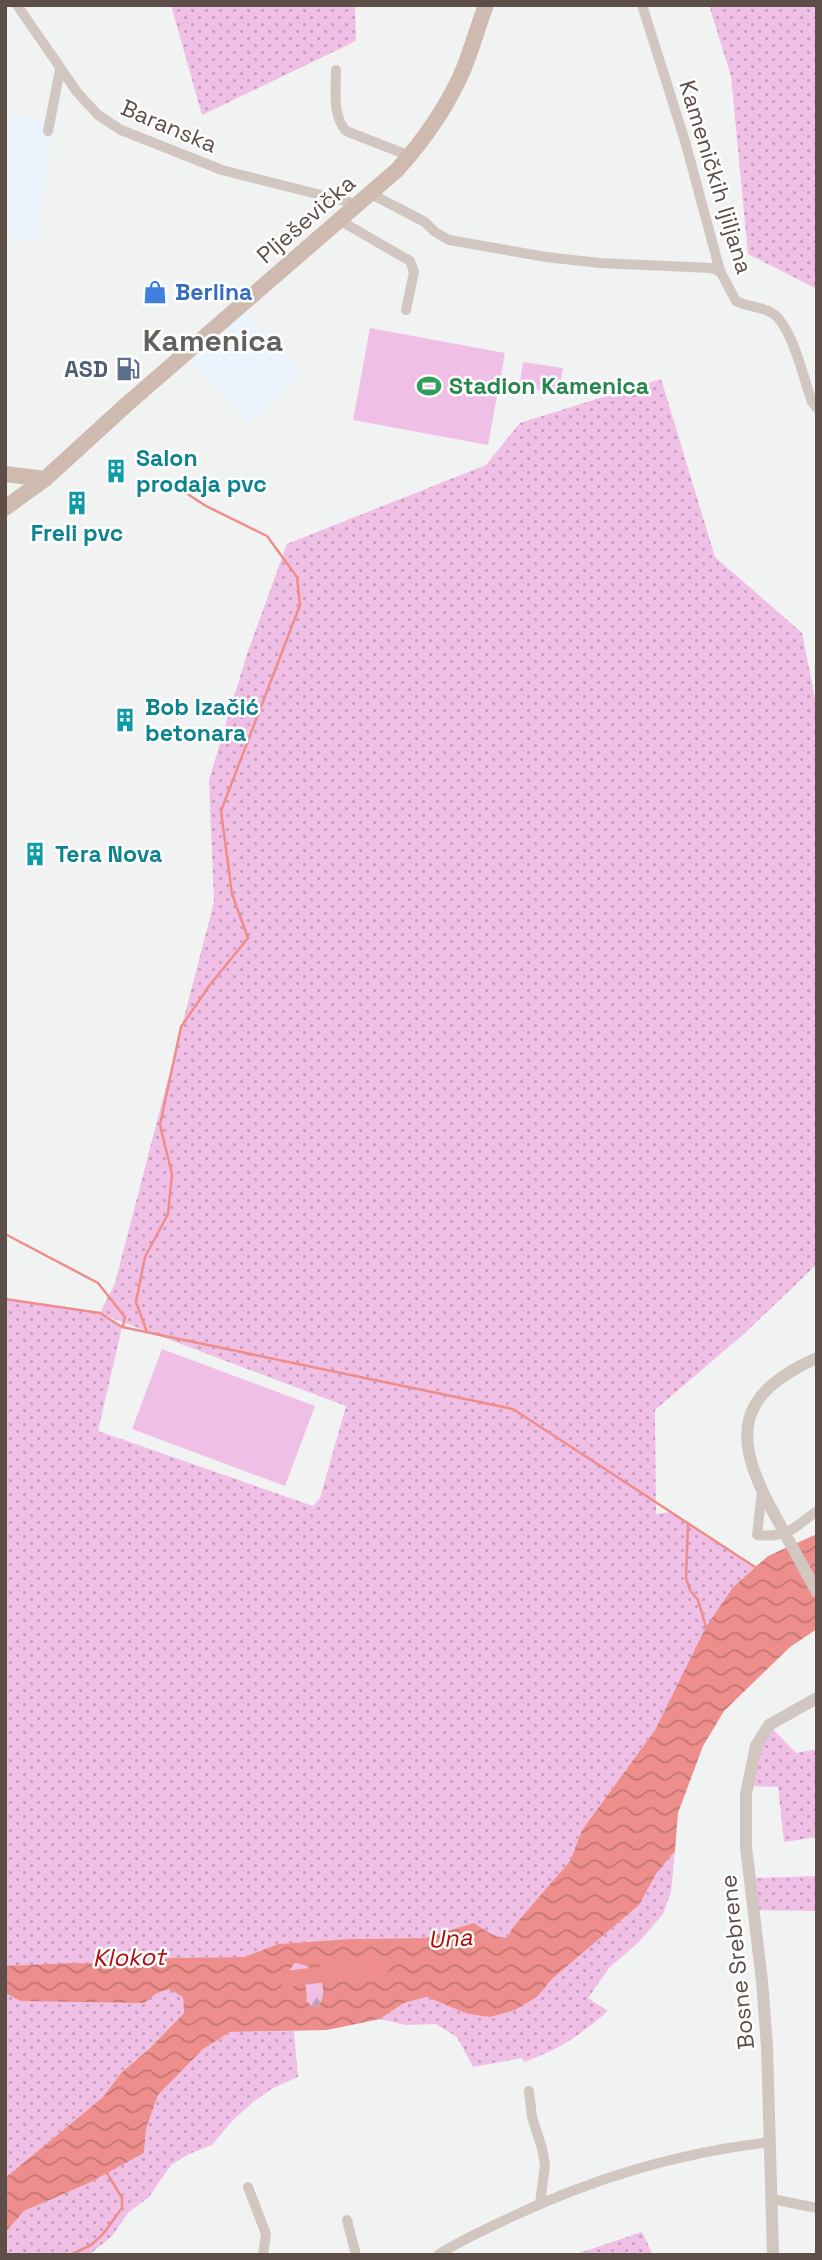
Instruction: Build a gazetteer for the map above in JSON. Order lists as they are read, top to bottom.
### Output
{
  "streets": {
    "main road": ["Plješevička"],
    "street": ["Baranska", "Kameničkih ljiljana", "Bosne Srebrene"]
  },
  "crossings": [
    ["Baranska", "Plješevička"]
  ],
  "districts": ["Kamenica"],
  "water": ["Una", "Klokot"],
  "places": {
    "shop": ["Berlina"],
    "fuel station": ["ASD"],
    "sports": ["Stadion Kamenica"],
    "building": [
      "Salon prodaja pvc",
      "Freli pvc",
      "Bob Izačić betonara",
      "Tera Nova"
    ]
  }
}
